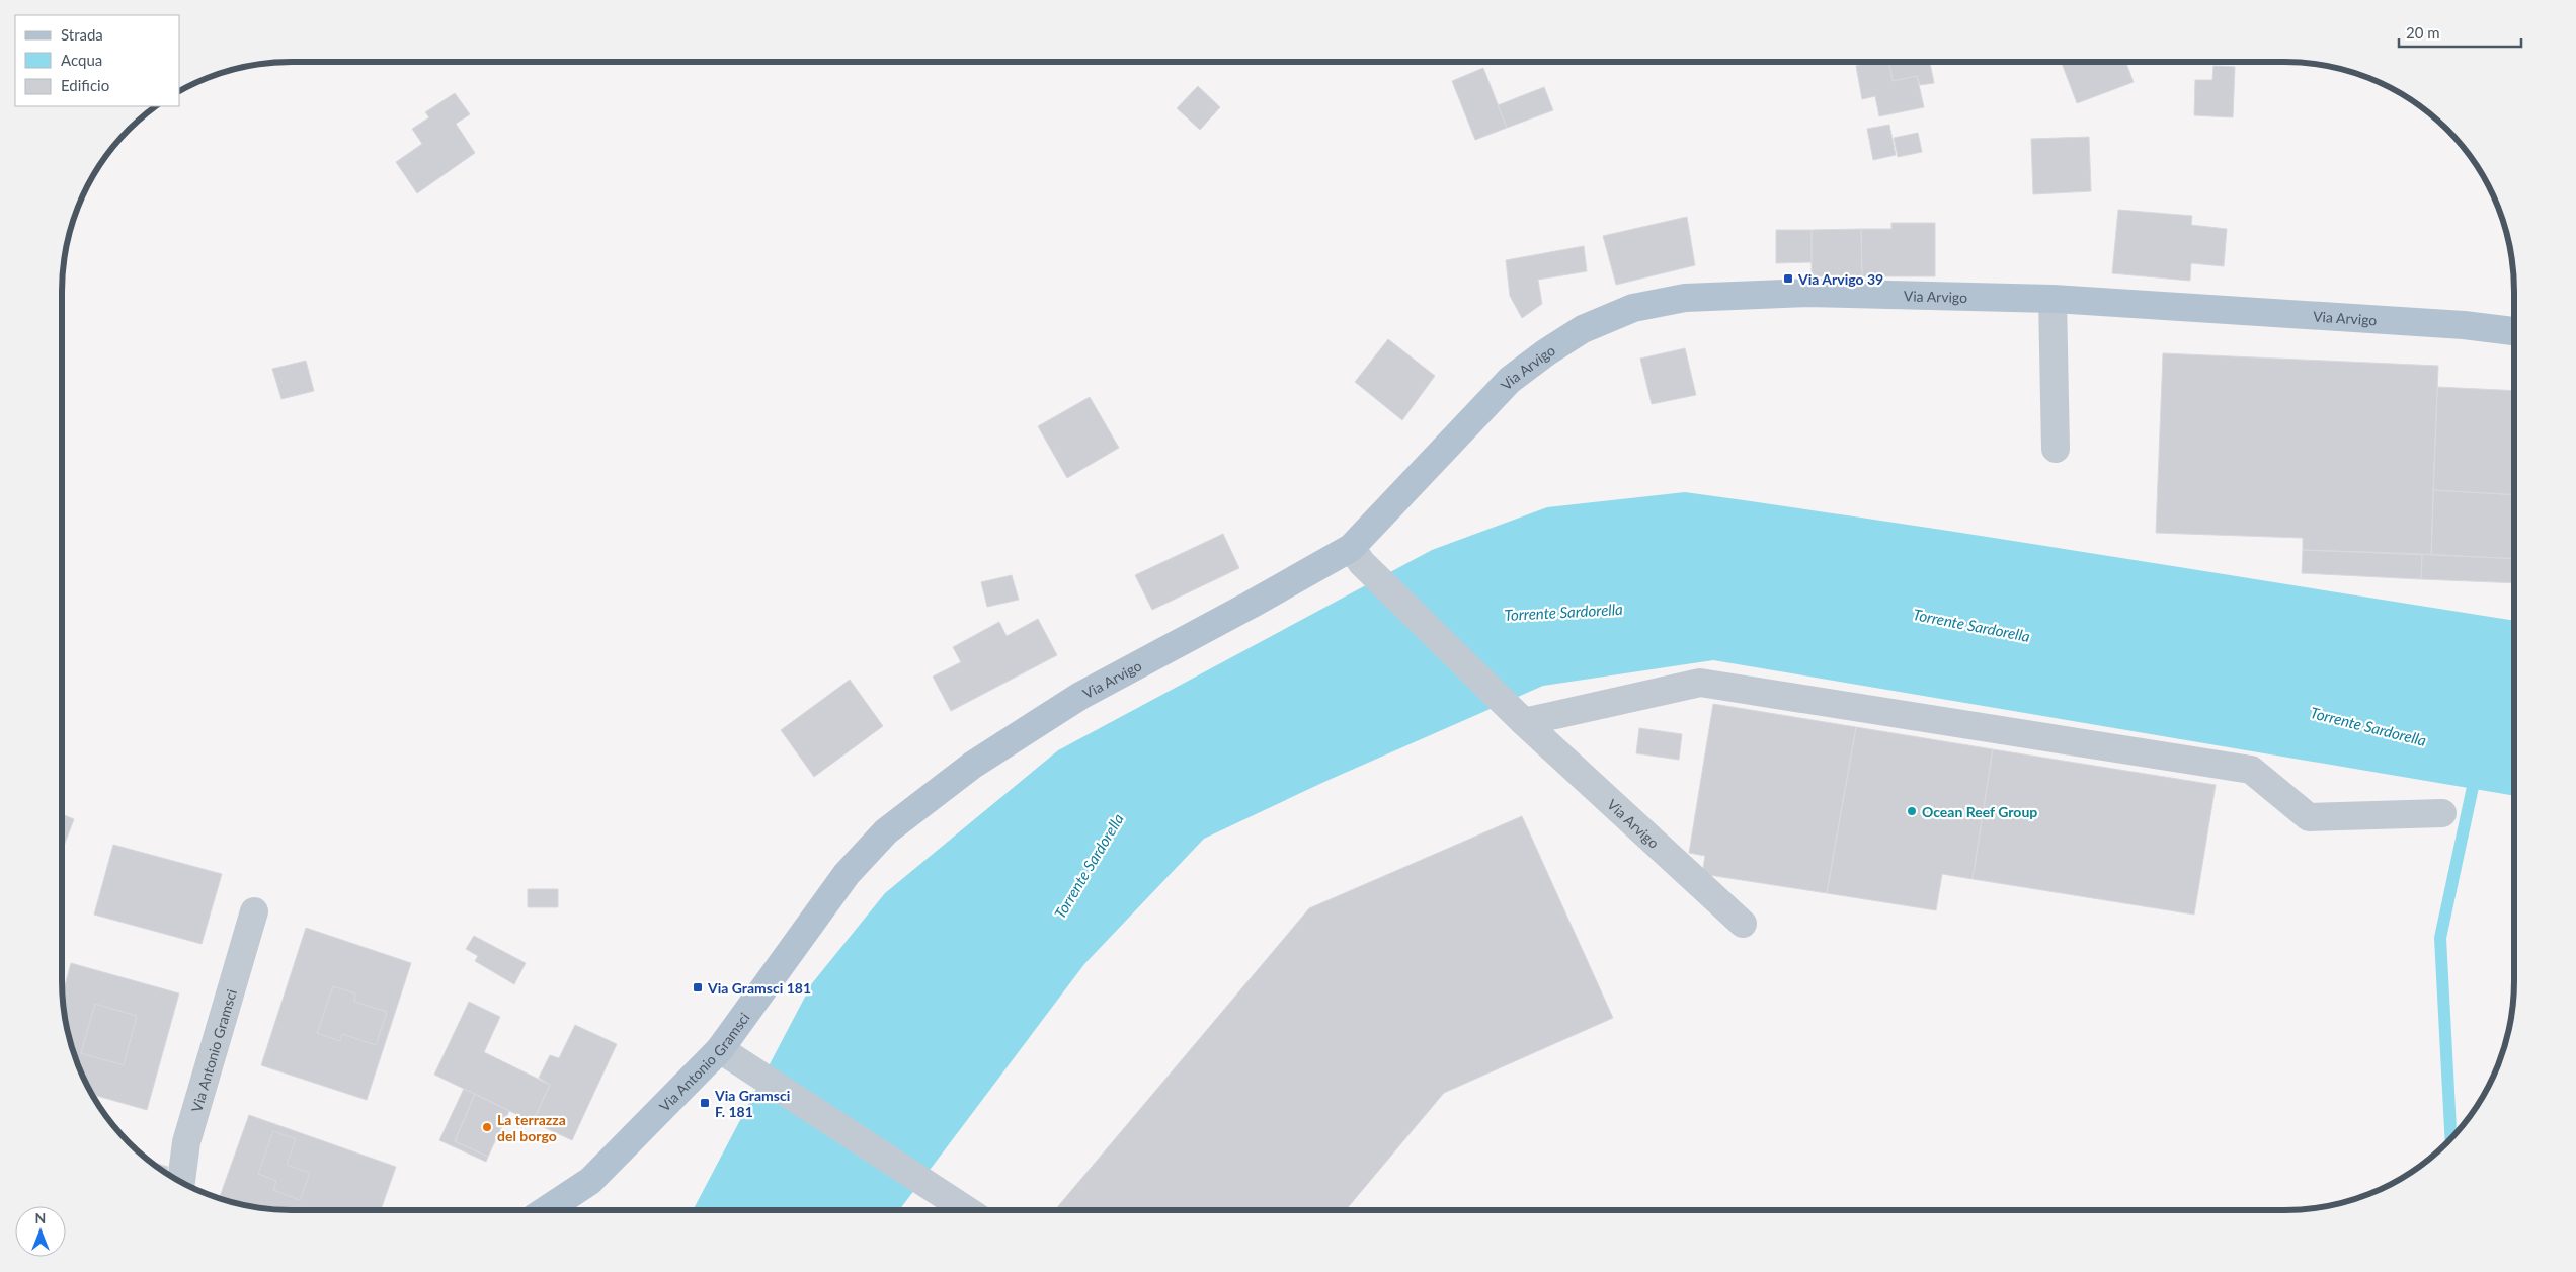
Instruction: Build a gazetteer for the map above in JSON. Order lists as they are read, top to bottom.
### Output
{
  "streets": {
    "main road": ["Via Arvigo", "Via Antonio Gramsci"]
  },
  "crossings": [
    ["Via Arvigo", "Via Antonio Gramsci"]
  ],
  "water": ["Torrente Sardorella"],
  "places": {
    "transit": ["Via Arvigo 39", "Via Gramsci 181", "Via Gramsci F. 181"],
    "other": ["Ocean Reef Group", "La terrazza del borgo"]
  },
  "legend": ["Strada", "Acqua", "Edificio"],
  "scale_bar": "20 m",
  "north": "top"
}
